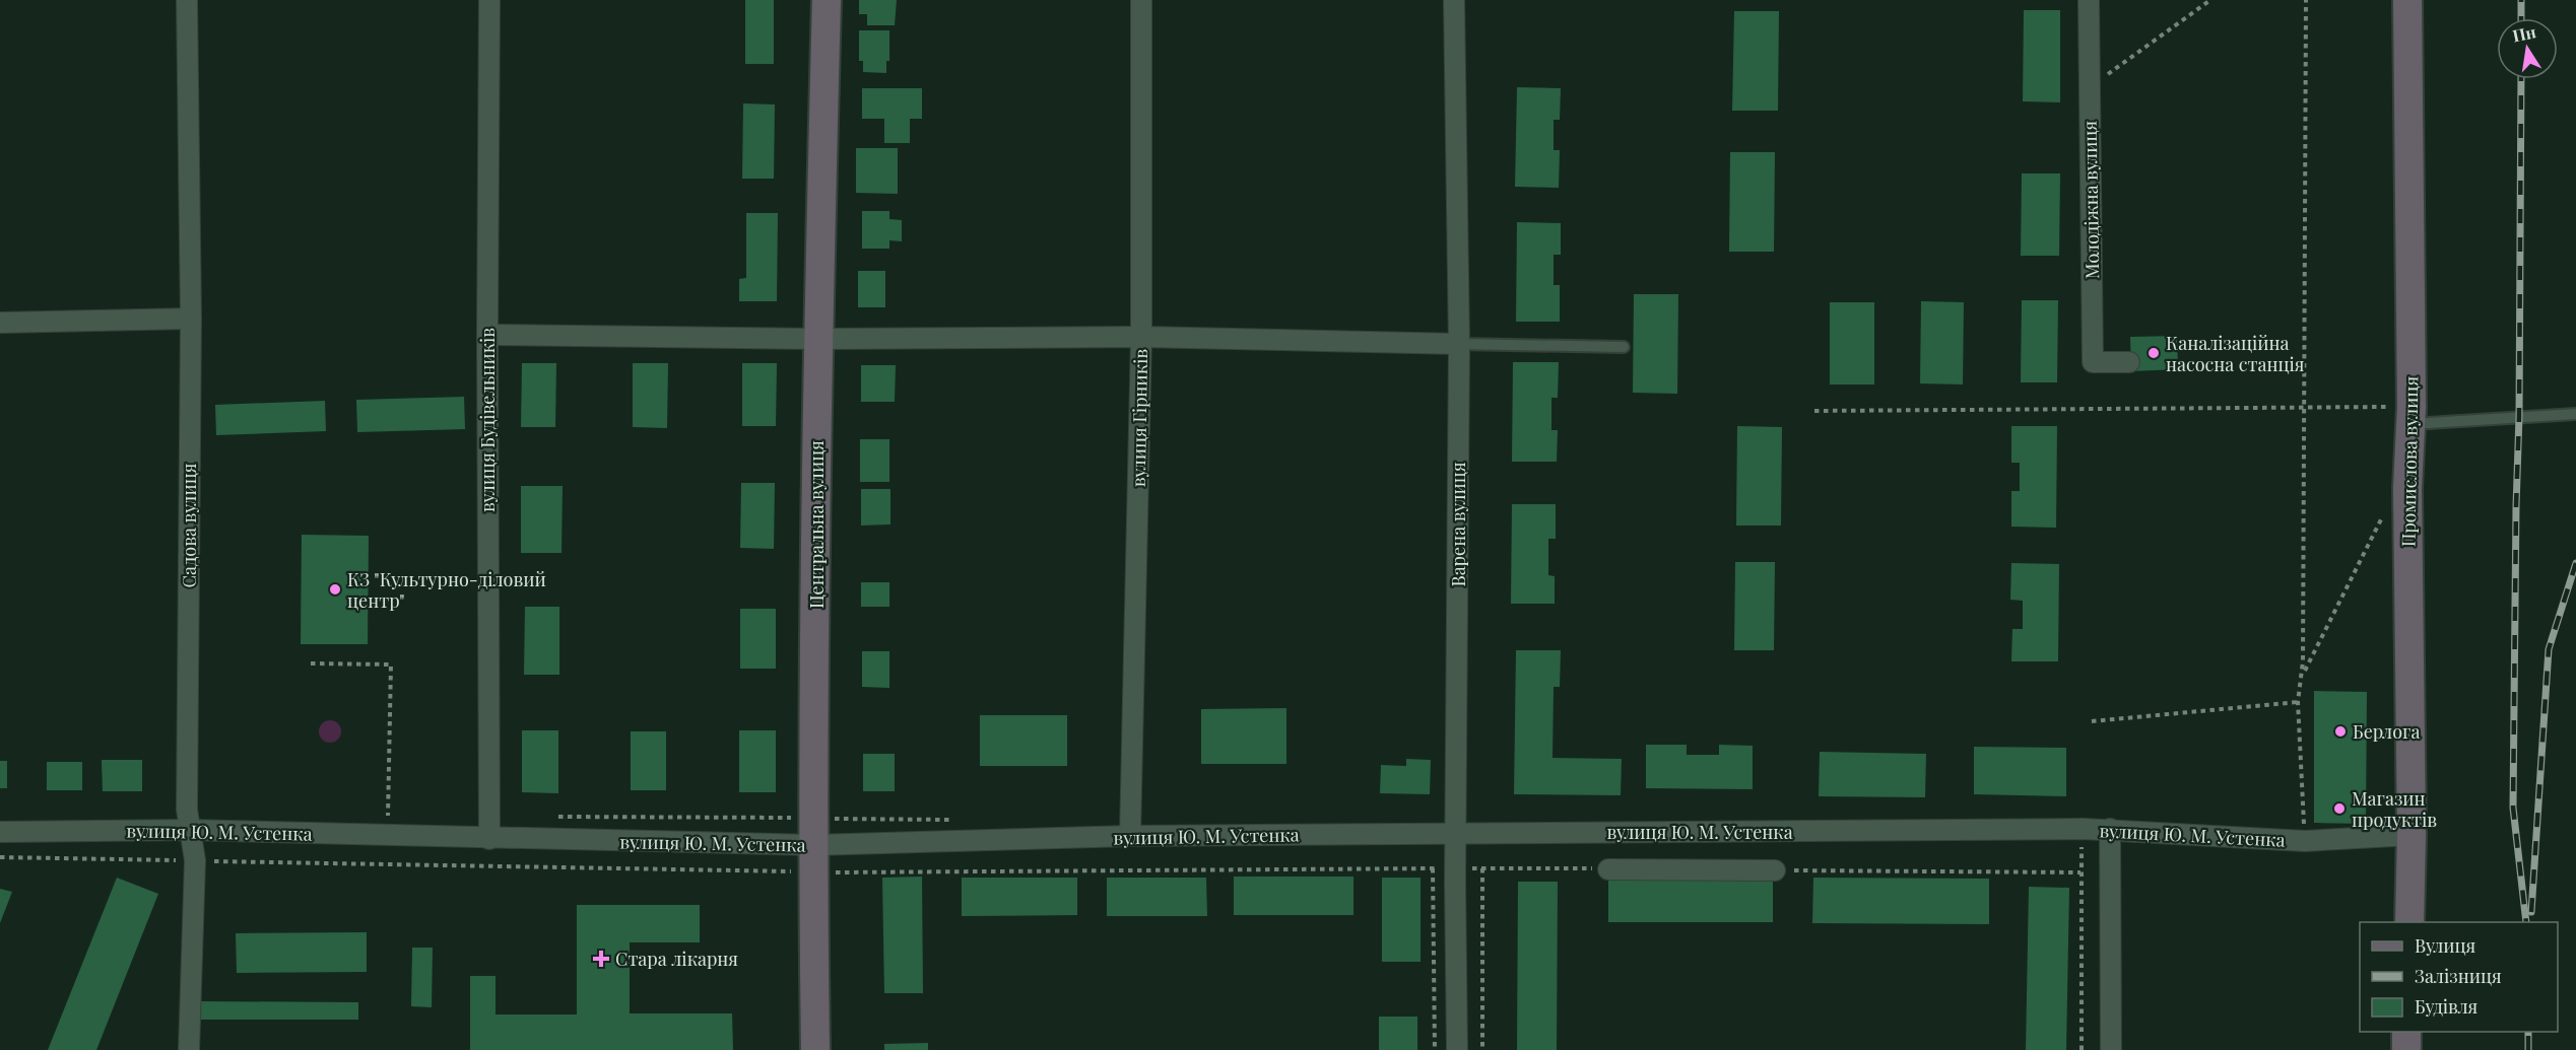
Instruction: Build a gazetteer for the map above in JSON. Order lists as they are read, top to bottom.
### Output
{
  "streets": {
    "main road": ["Промислова вулиця", "Центральна вулиця"],
    "street": [
      "Молодіжна вулиця",
      "вулиця Гірників",
      "вулиця Будівельників",
      "Варена вулиця",
      "Садова вулиця",
      "вулиця Ю. М. Устенка"
    ]
  },
  "crossings": [
    ["вулиця Гірників", "вулиця Ю. М. Устенка"],
    ["вулиця Будівельників", "вулиця Ю. М. Устенка"],
    ["Промислова вулиця", "вулиця Ю. М. Устенка"],
    ["Центральна вулиця", "вулиця Ю. М. Устенка"],
    ["Варена вулиця", "вулиця Ю. М. Устенка"],
    ["Садова вулиця", "вулиця Ю. М. Устенка"]
  ],
  "places": {
    "other": [
      "Каналізаційна насосна станція",
      "КЗ \"Культурно-діловий центр\"",
      "Берлога",
      "Магазин продуктів"
    ],
    "health": ["Стара лікарня"]
  },
  "legend": ["Вулиця", "Залізниця", "Будівля"],
  "north": "top"
}
